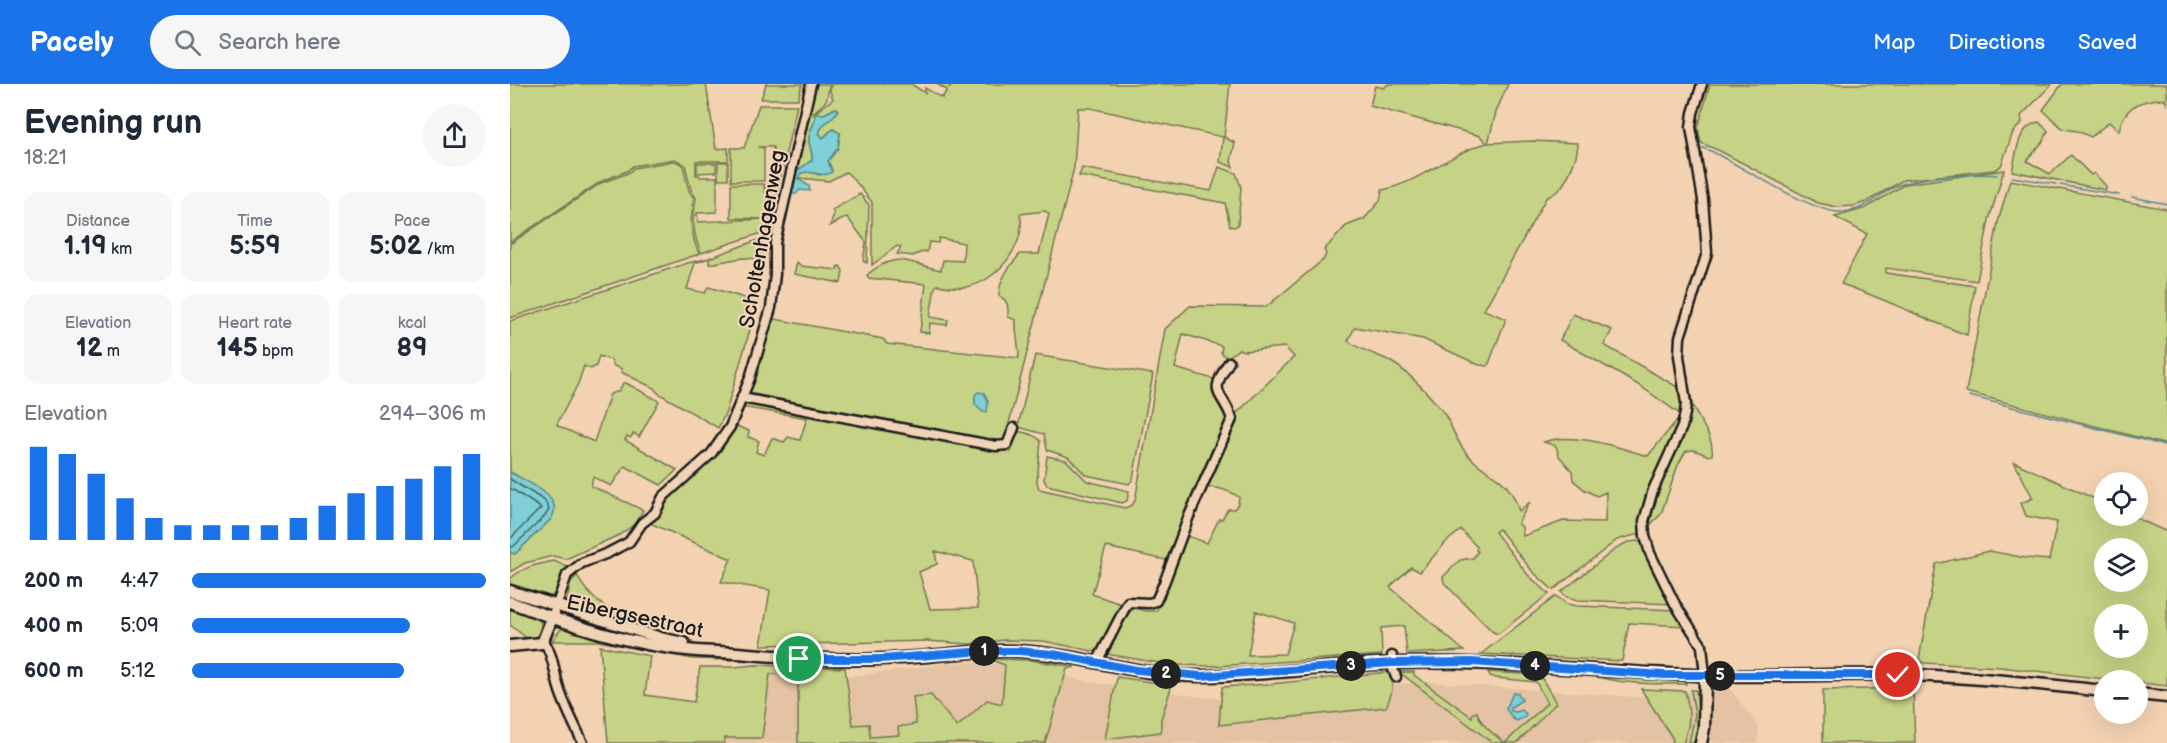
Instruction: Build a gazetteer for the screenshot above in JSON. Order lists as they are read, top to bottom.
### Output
{
  "streets": {
    "main road": ["Eibergsestraat"],
    "street": ["Scholtenhagenweg"]
  },
  "crossings": [
    ["Scholtenhagenweg", "Eibergsestraat"]
  ],
  "page": {
    "header": "Pacely",
    "search": "Search here",
    "nav": ["Map", "Directions", "Saved"],
    "heading": ["Evening run", "18:21"],
    "stats": [
      ["Distance", "1.19 km"],
      ["Time", "5:59"],
      ["Pace", "5:02 /km"],
      ["Elevation", "12 m"],
      ["Heart rate", "145 bpm"],
      ["kcal", "89"]
    ],
    "chart": ["Elevation", "294–306 m"],
    "map_buttons": ["+", "−"],
    "list": [
      {
        "name": "200 m",
        "note": "4:47"
      },
      {
        "name": "400 m",
        "note": "5:09"
      },
      {
        "name": "600 m",
        "note": "5:12"
      }
    ],
    "pins": [
      "1",
      "3",
      "4",
      "2",
      "5"
    ]
  }
}
